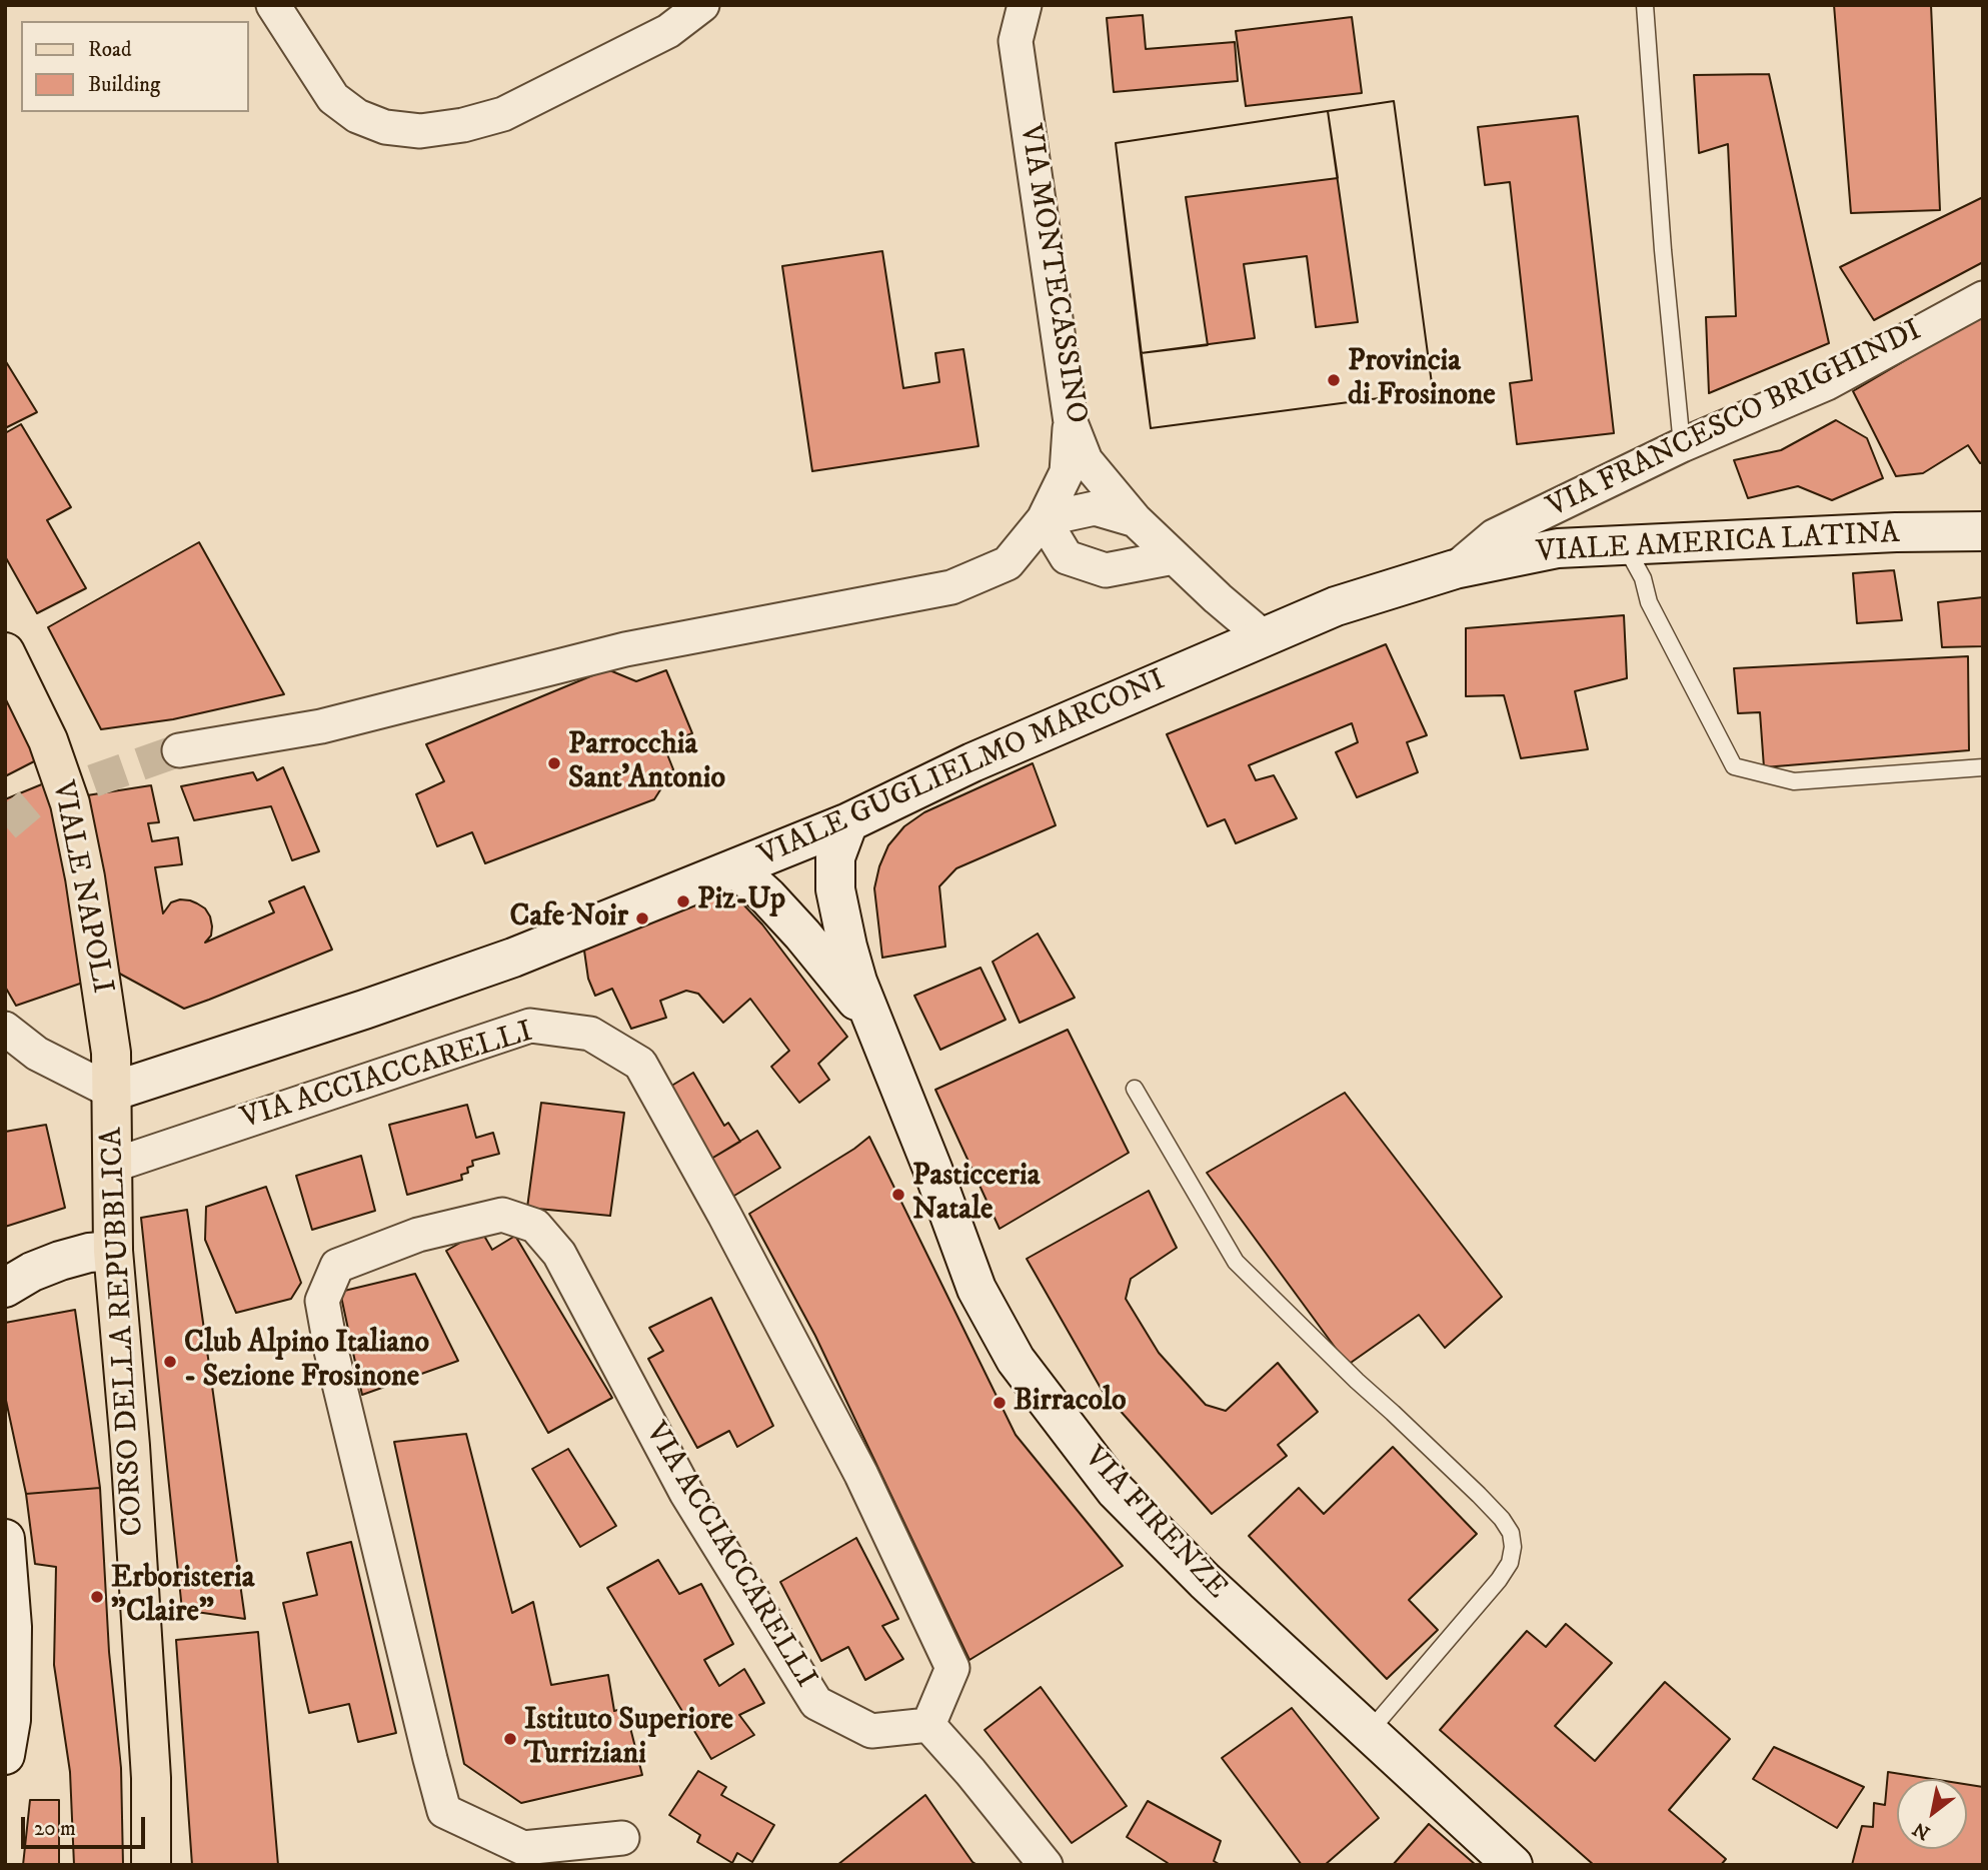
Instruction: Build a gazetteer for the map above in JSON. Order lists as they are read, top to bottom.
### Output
{
  "streets": {
    "main road": [
      "VIALE AMERICA LATINA",
      "VIALE GUGLIELMO MARCONI",
      "VIALE NAPOLI",
      "CORSO DELLA REPUBBLICA",
      "VIA FIRENZE"
    ],
    "street": ["VIA MONTECASSINO", "VIA FRANCESCO BRIGHINDI", "VIA ACCIACCARELLI"]
  },
  "crossings": [
    ["VIA MONTECASSINO", "VIALE GUGLIELMO MARCONI"],
    ["VIA FRANCESCO BRIGHINDI", "VIALE AMERICA LATINA"],
    ["VIA FRANCESCO BRIGHINDI", "VIALE GUGLIELMO MARCONI"],
    ["VIALE AMERICA LATINA", "VIALE GUGLIELMO MARCONI"],
    ["VIALE GUGLIELMO MARCONI", "VIALE NAPOLI"],
    ["VIALE GUGLIELMO MARCONI", "CORSO DELLA REPUBBLICA"],
    ["VIALE GUGLIELMO MARCONI", "VIA FIRENZE"],
    ["VIALE NAPOLI", "CORSO DELLA REPUBBLICA"],
    ["VIA ACCIACCARELLI", "CORSO DELLA REPUBBLICA"]
  ],
  "places": [
    "Provincia di Frosinone",
    "Parrocchia Sant'Antonio",
    "Piz-Up",
    "Cafe Noir",
    "Pasticceria Natale",
    "Club Alpino Italiano - Sezione Frosinone",
    "Birracolo",
    "Erboristeria \"Claire\"",
    "Istituto Superiore Turriziani"
  ],
  "legend": ["Road", "Building"],
  "scale_bar": "20 m",
  "north": "bottom left"
}
